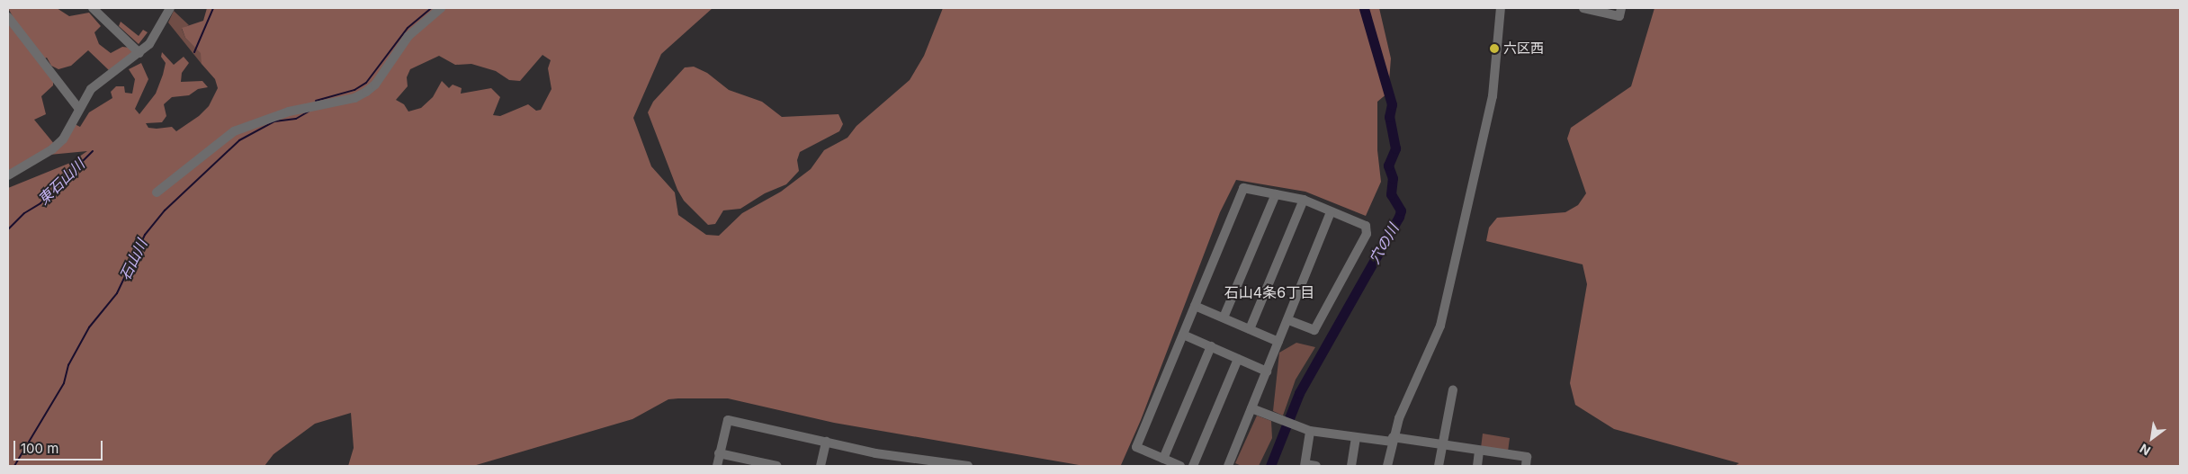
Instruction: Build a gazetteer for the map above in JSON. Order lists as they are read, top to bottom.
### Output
{
  "districts": ["石山4条6丁目"],
  "water": ["東石山川", "穴の川", "石山川"],
  "places": ["六区西"],
  "scale_bar": "100 m",
  "north": "bottom left"
}
